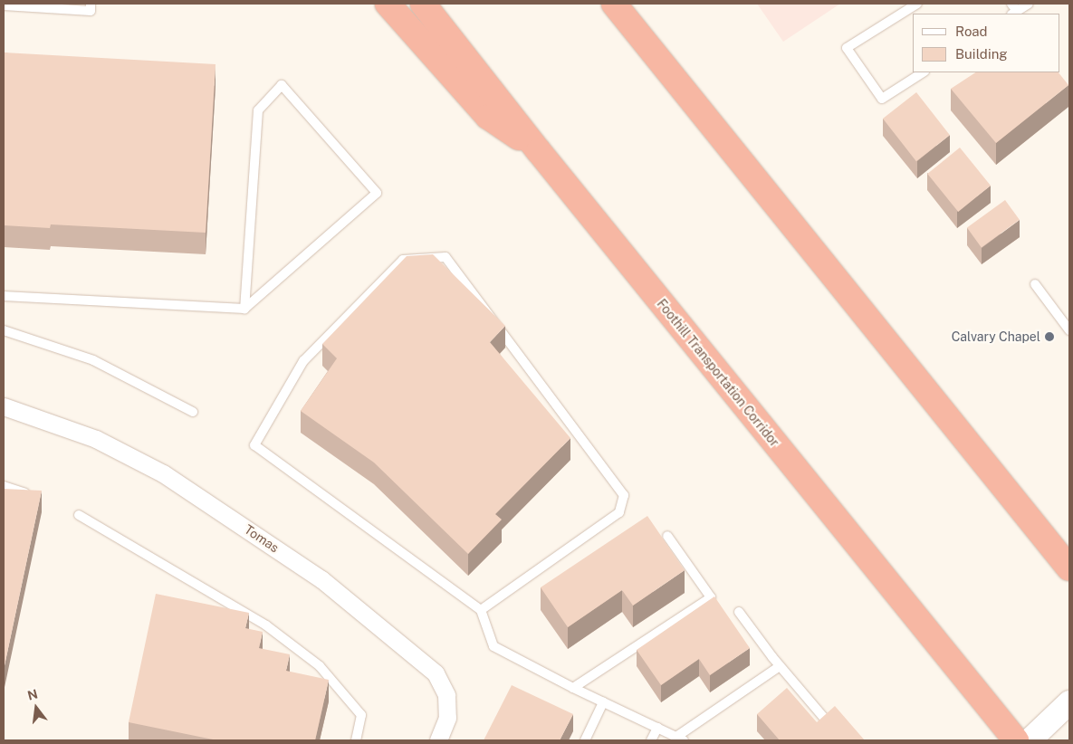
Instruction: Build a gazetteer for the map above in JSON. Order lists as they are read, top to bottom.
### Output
{
  "streets": {
    "highway": ["Foothill Transportation Corridor"],
    "street": ["Tomas"]
  },
  "places": ["Calvary Chapel"],
  "legend": ["Road", "Building"],
  "north": "top"
}
